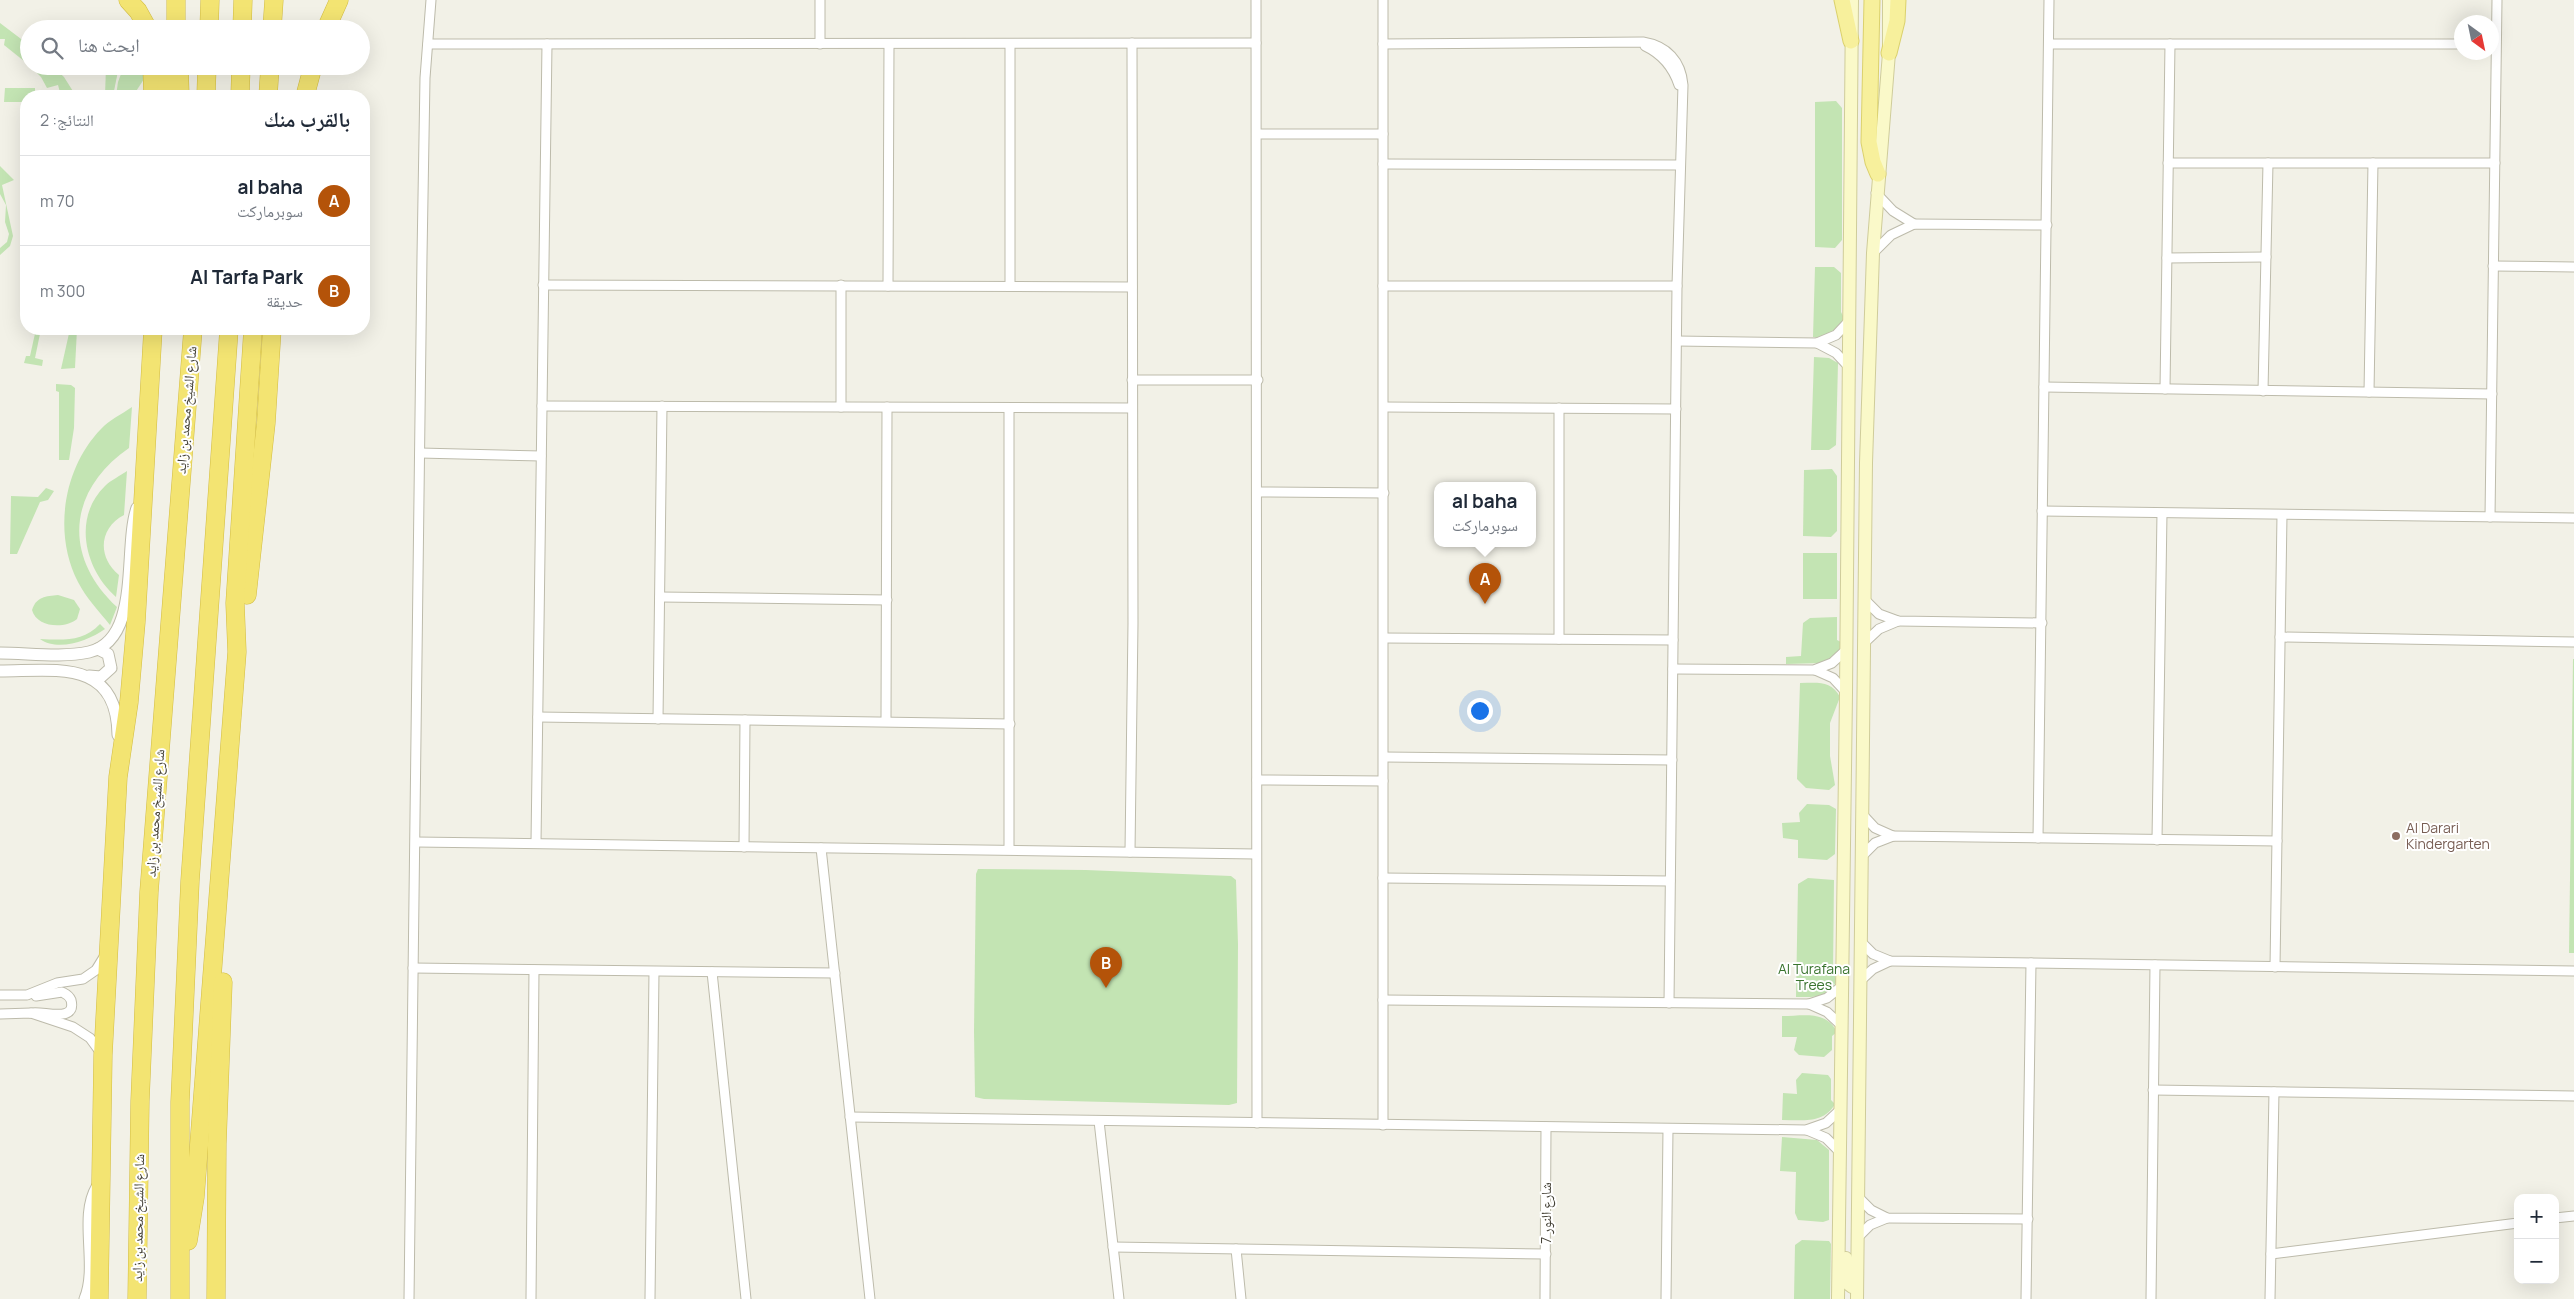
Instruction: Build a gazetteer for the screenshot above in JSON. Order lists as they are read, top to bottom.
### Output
{
  "streets": {
    "highway": ["شارع الشيخ محمد بن زايد"],
    "street": ["شارع النور 7"]
  },
  "parks": ["Al Turafana Trees"],
  "places": ["Al Darari Kindergarten"],
  "north": "bottom right",
  "page": {
    "search": "ابحث هنا",
    "heading": ["بالقرب منك", "النتائج: 2"],
    "list": [
      {
        "mark": "A",
        "name": "al baha",
        "note": "سوبرماركت",
        "value": "70 m"
      },
      {
        "mark": "B",
        "name": "Al Tarfa Park",
        "note": "حديقة",
        "value": "300 m"
      }
    ],
    "popup": ["al baha", "سوبرماركت"],
    "pins": ["A", "B"],
    "map_buttons": ["+", "−"]
  }
}
